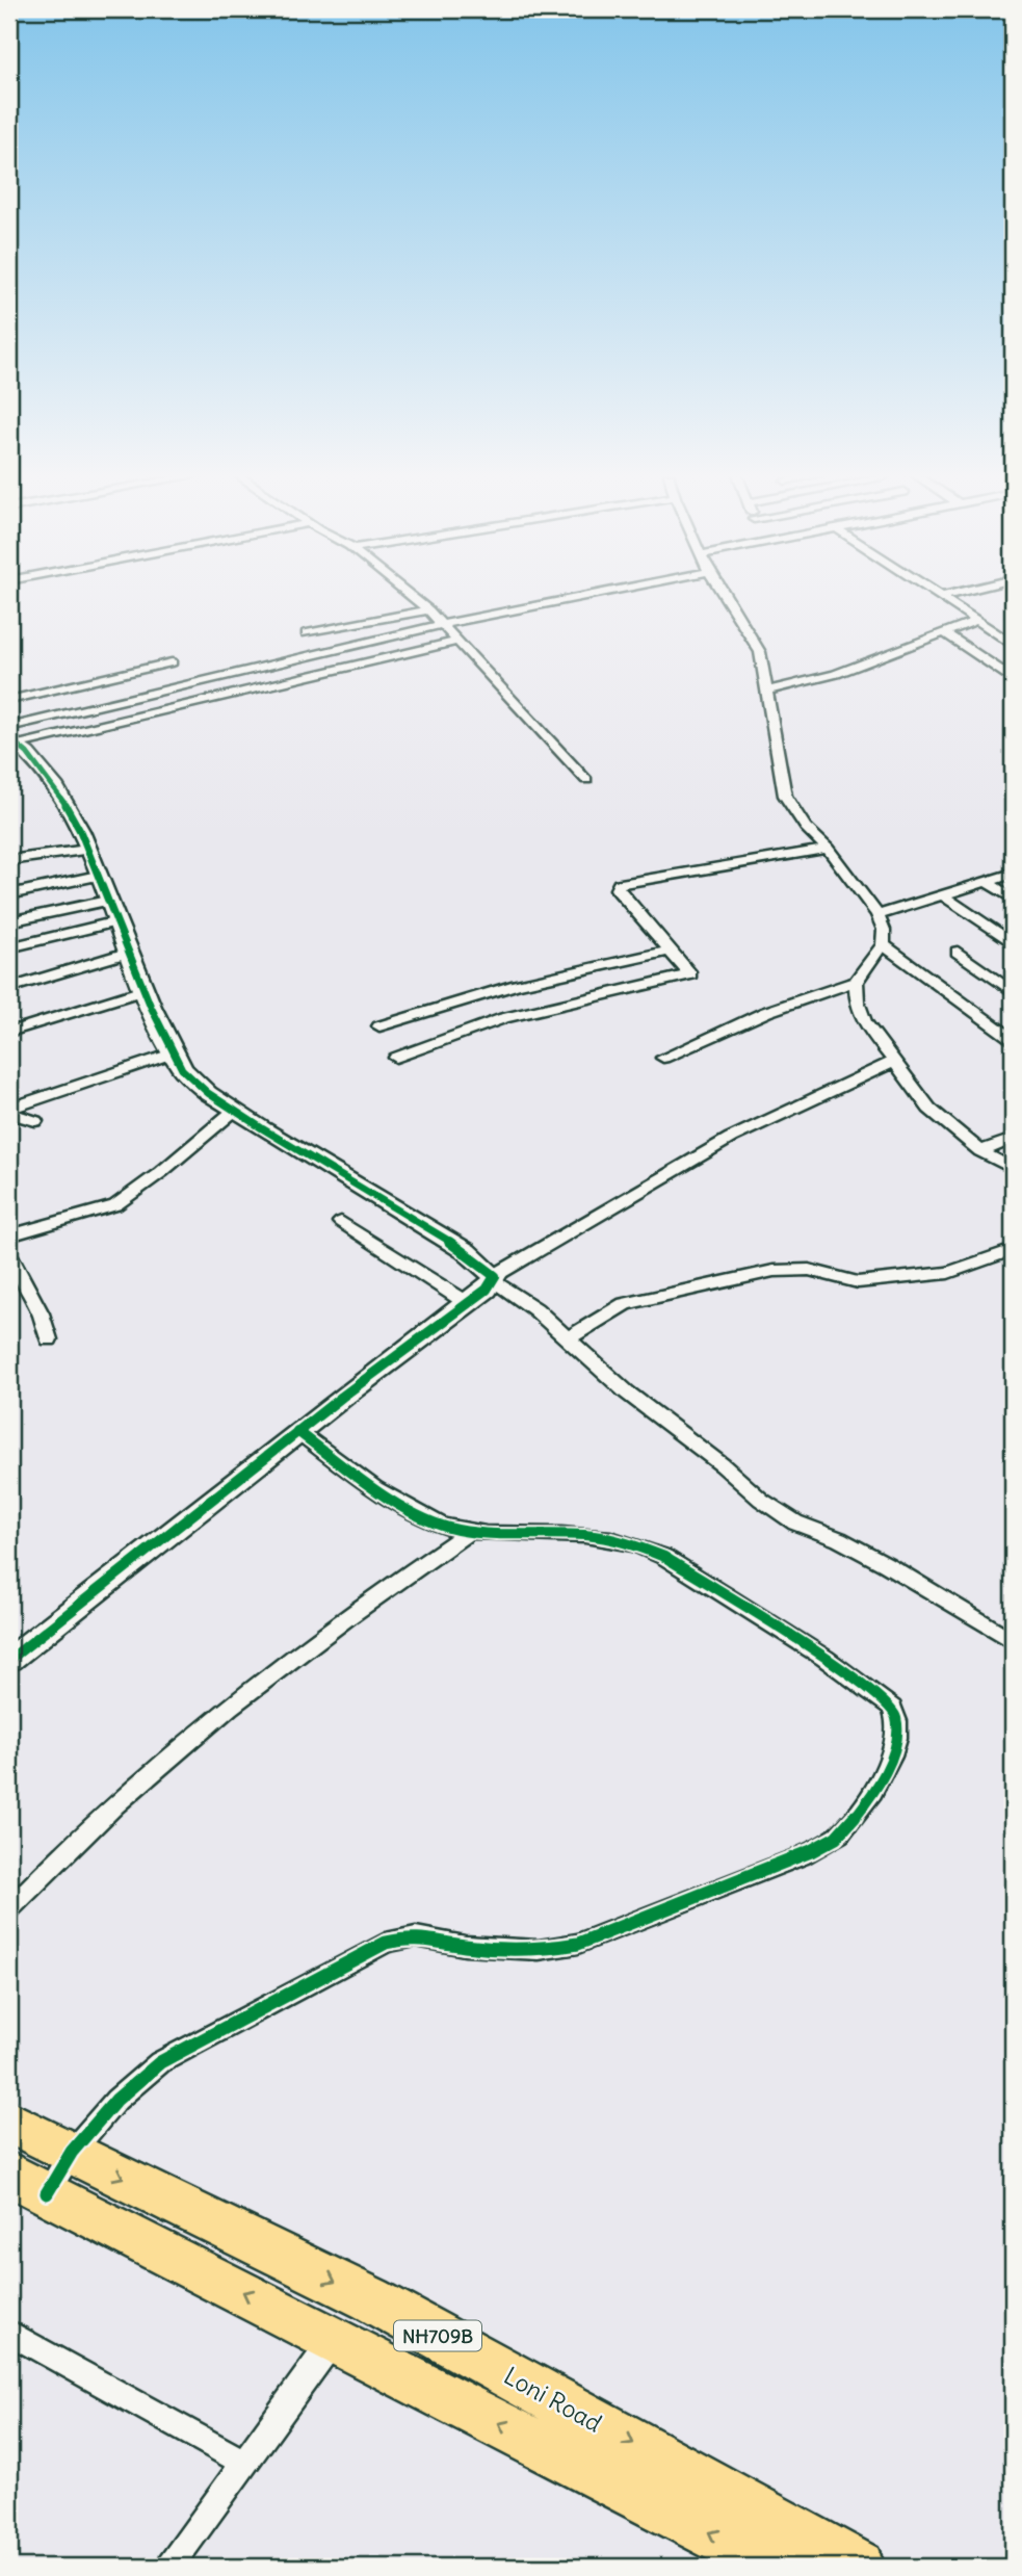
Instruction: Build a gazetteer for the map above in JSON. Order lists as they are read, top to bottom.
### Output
{
  "streets": {
    "highway": ["NH709B", "Loni Road"]
  }
}
